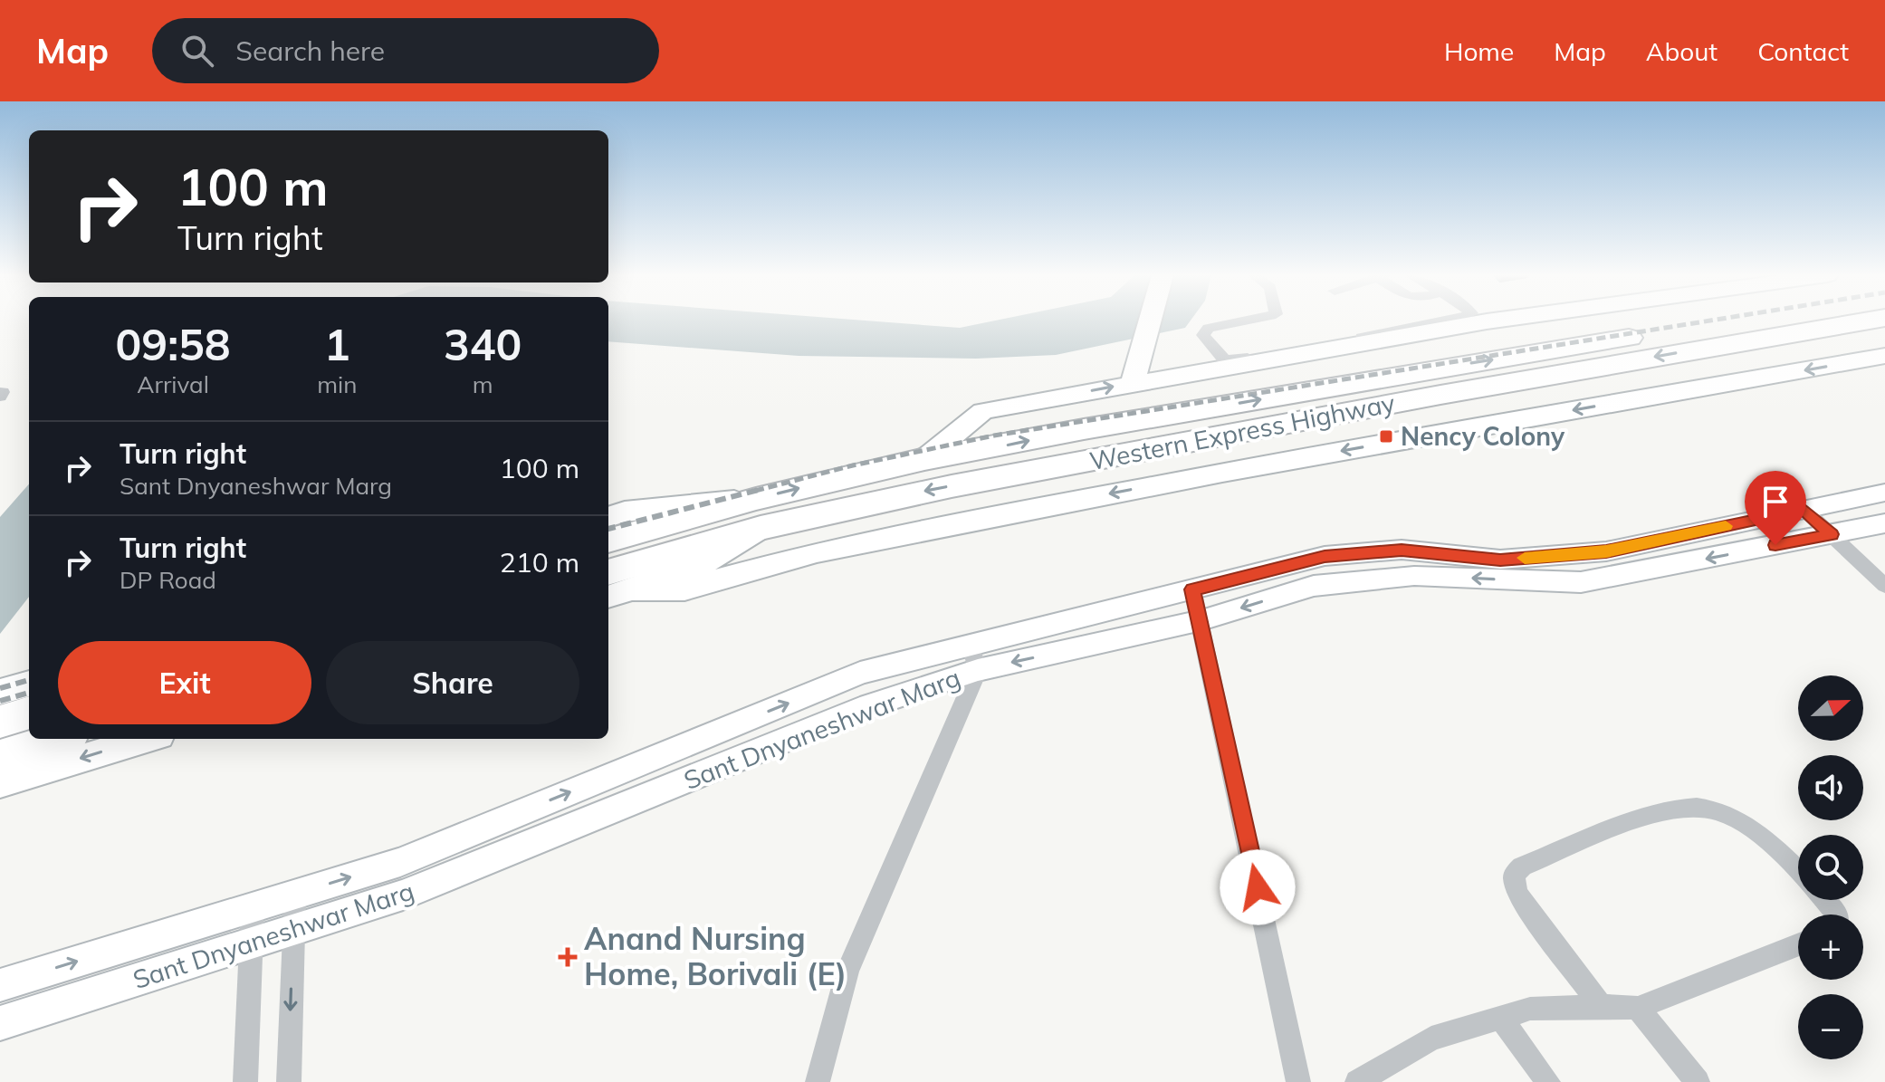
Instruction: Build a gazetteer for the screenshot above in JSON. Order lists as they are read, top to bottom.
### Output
{
  "streets": {
    "highway": ["Western Express Highway"],
    "street": ["Sant Dnyaneshwar Marg"]
  },
  "places": {
    "transit": ["Nency Colony"],
    "health": ["Anand Nursing Home, Borivali (E)"]
  },
  "north": "right",
  "page": {
    "header": "Map",
    "search": "Search here",
    "nav": [
      "Home",
      "Map",
      "About",
      "Contact"
    ],
    "turn": ["100 m", "Turn right"],
    "eta": [
      "09:58",
      "Arrival",
      "1",
      "min",
      "340",
      "m"
    ],
    "list": [
      {
        "name": "Turn right",
        "note": "Sant Dnyaneshwar Marg",
        "value": "100 m"
      },
      {
        "name": "Turn right",
        "note": "DP Road",
        "value": "210 m"
      }
    ],
    "buttons": ["Exit", "Share"],
    "map_buttons": ["+", "−"]
  }
}
